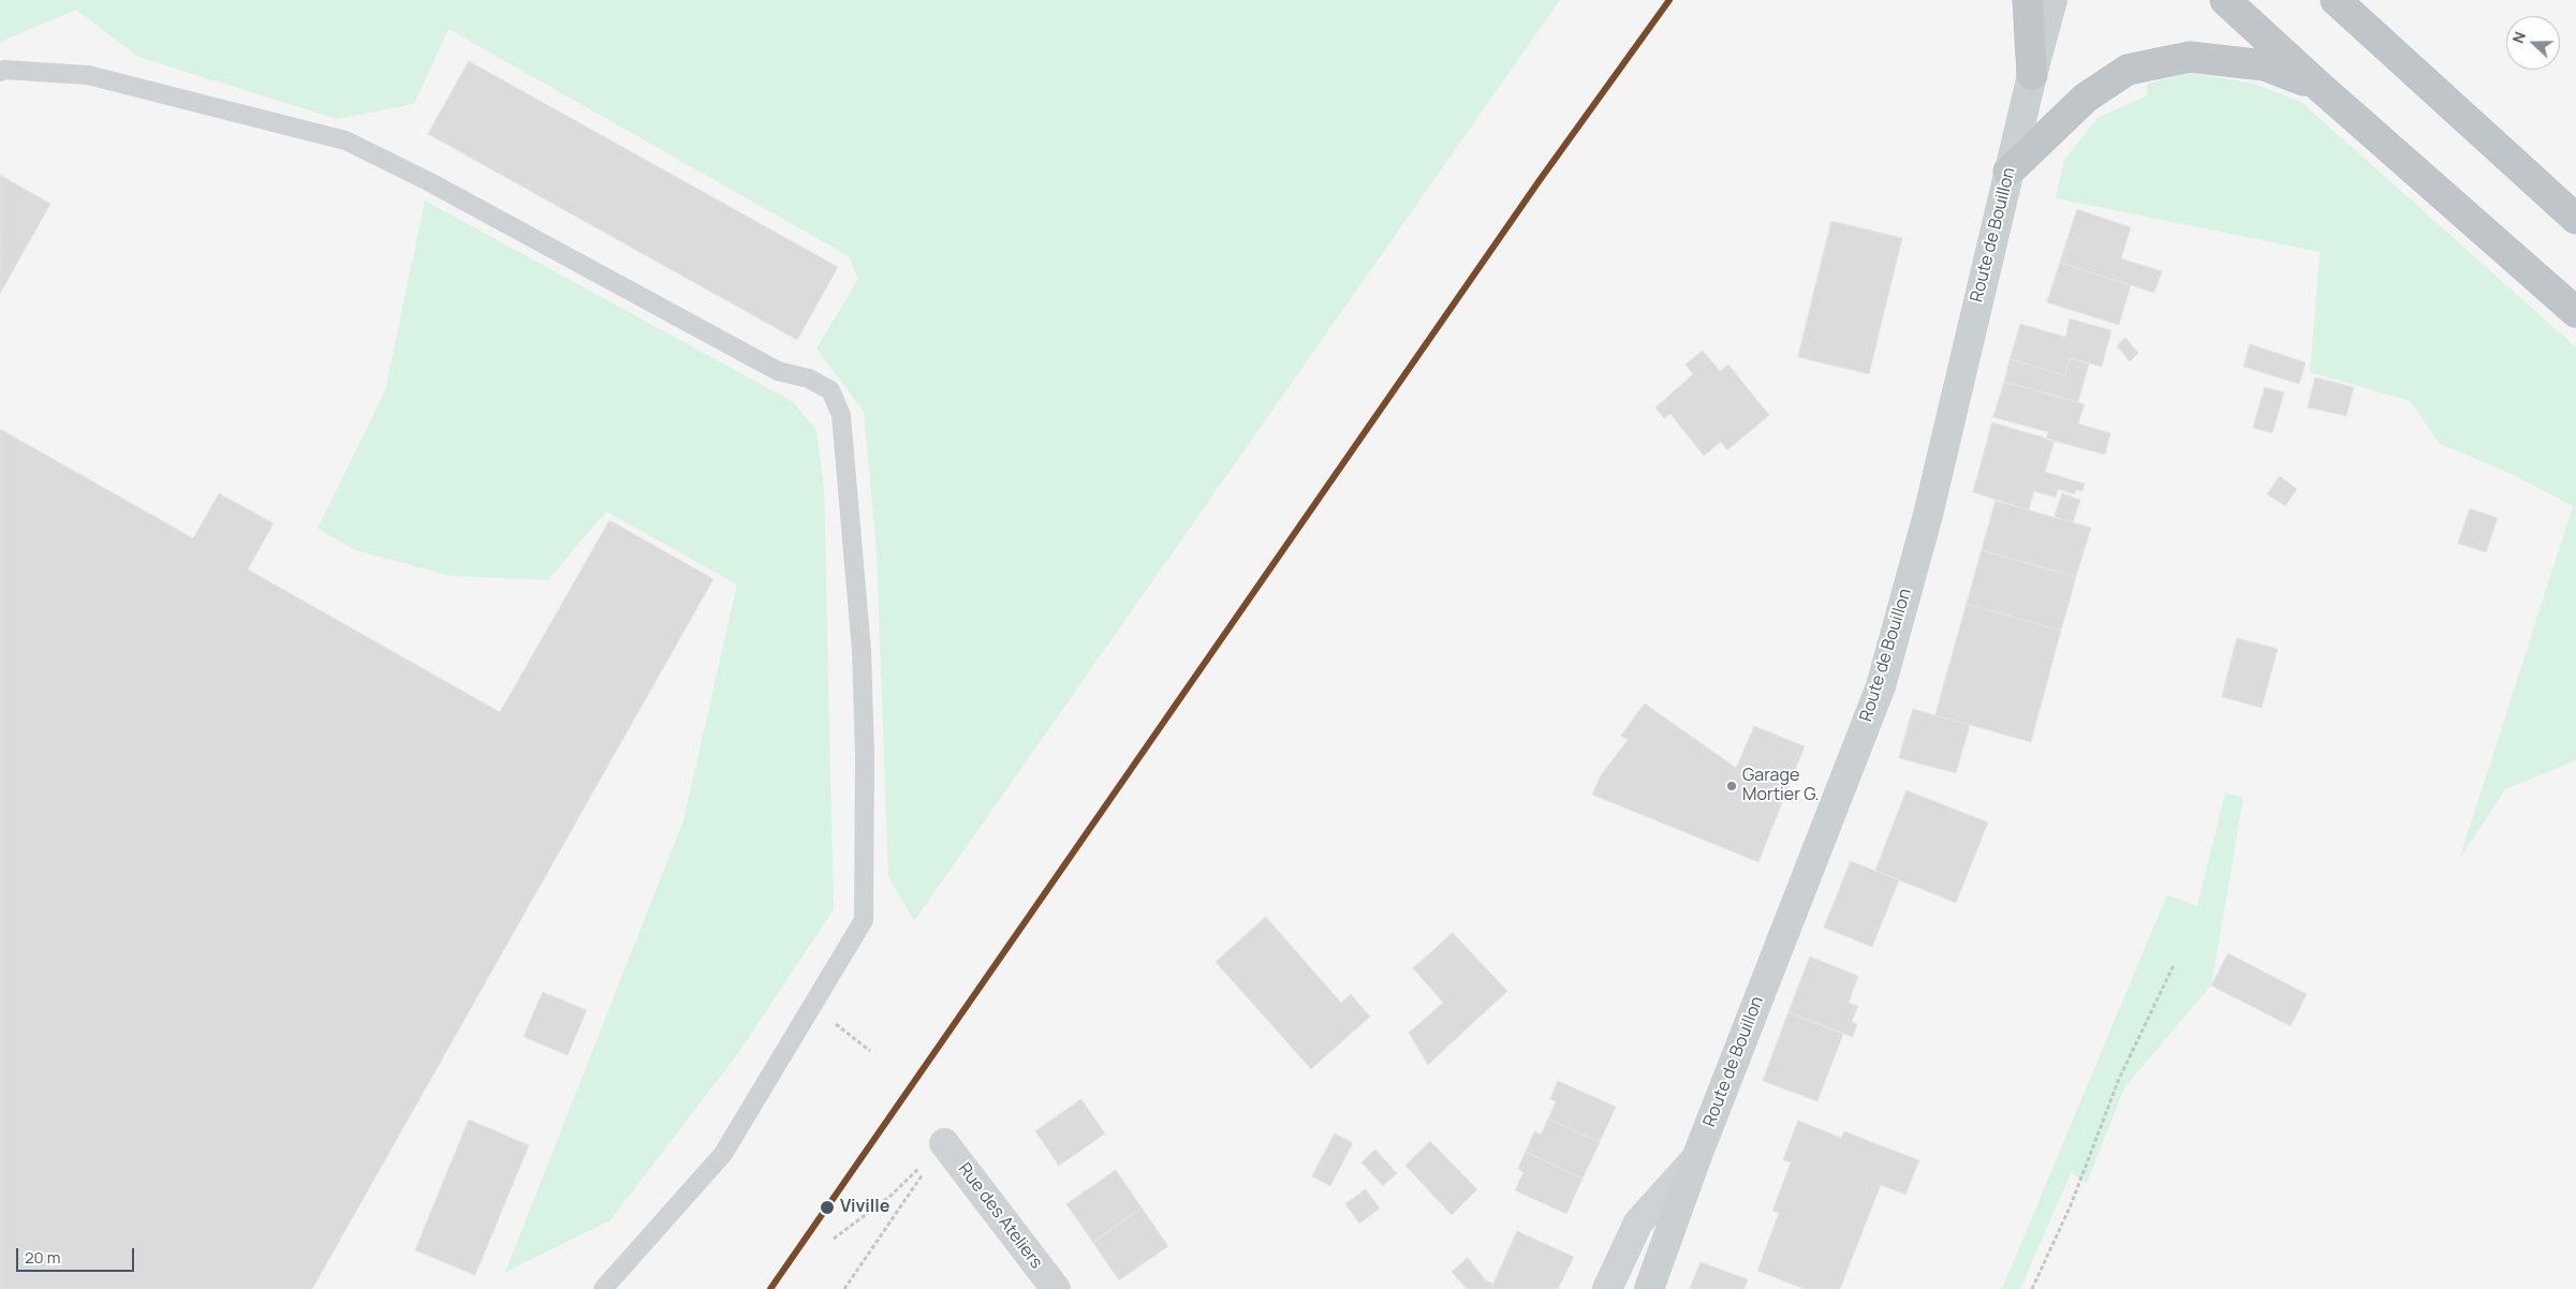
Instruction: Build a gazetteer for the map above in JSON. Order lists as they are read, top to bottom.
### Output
{
  "streets": {
    "main road": ["Route de Bouillon"],
    "street": ["Rue des Ateliers"]
  },
  "places": ["Garage Mortier G.", "Viville"],
  "scale_bar": "20 m",
  "north": "left"
}
